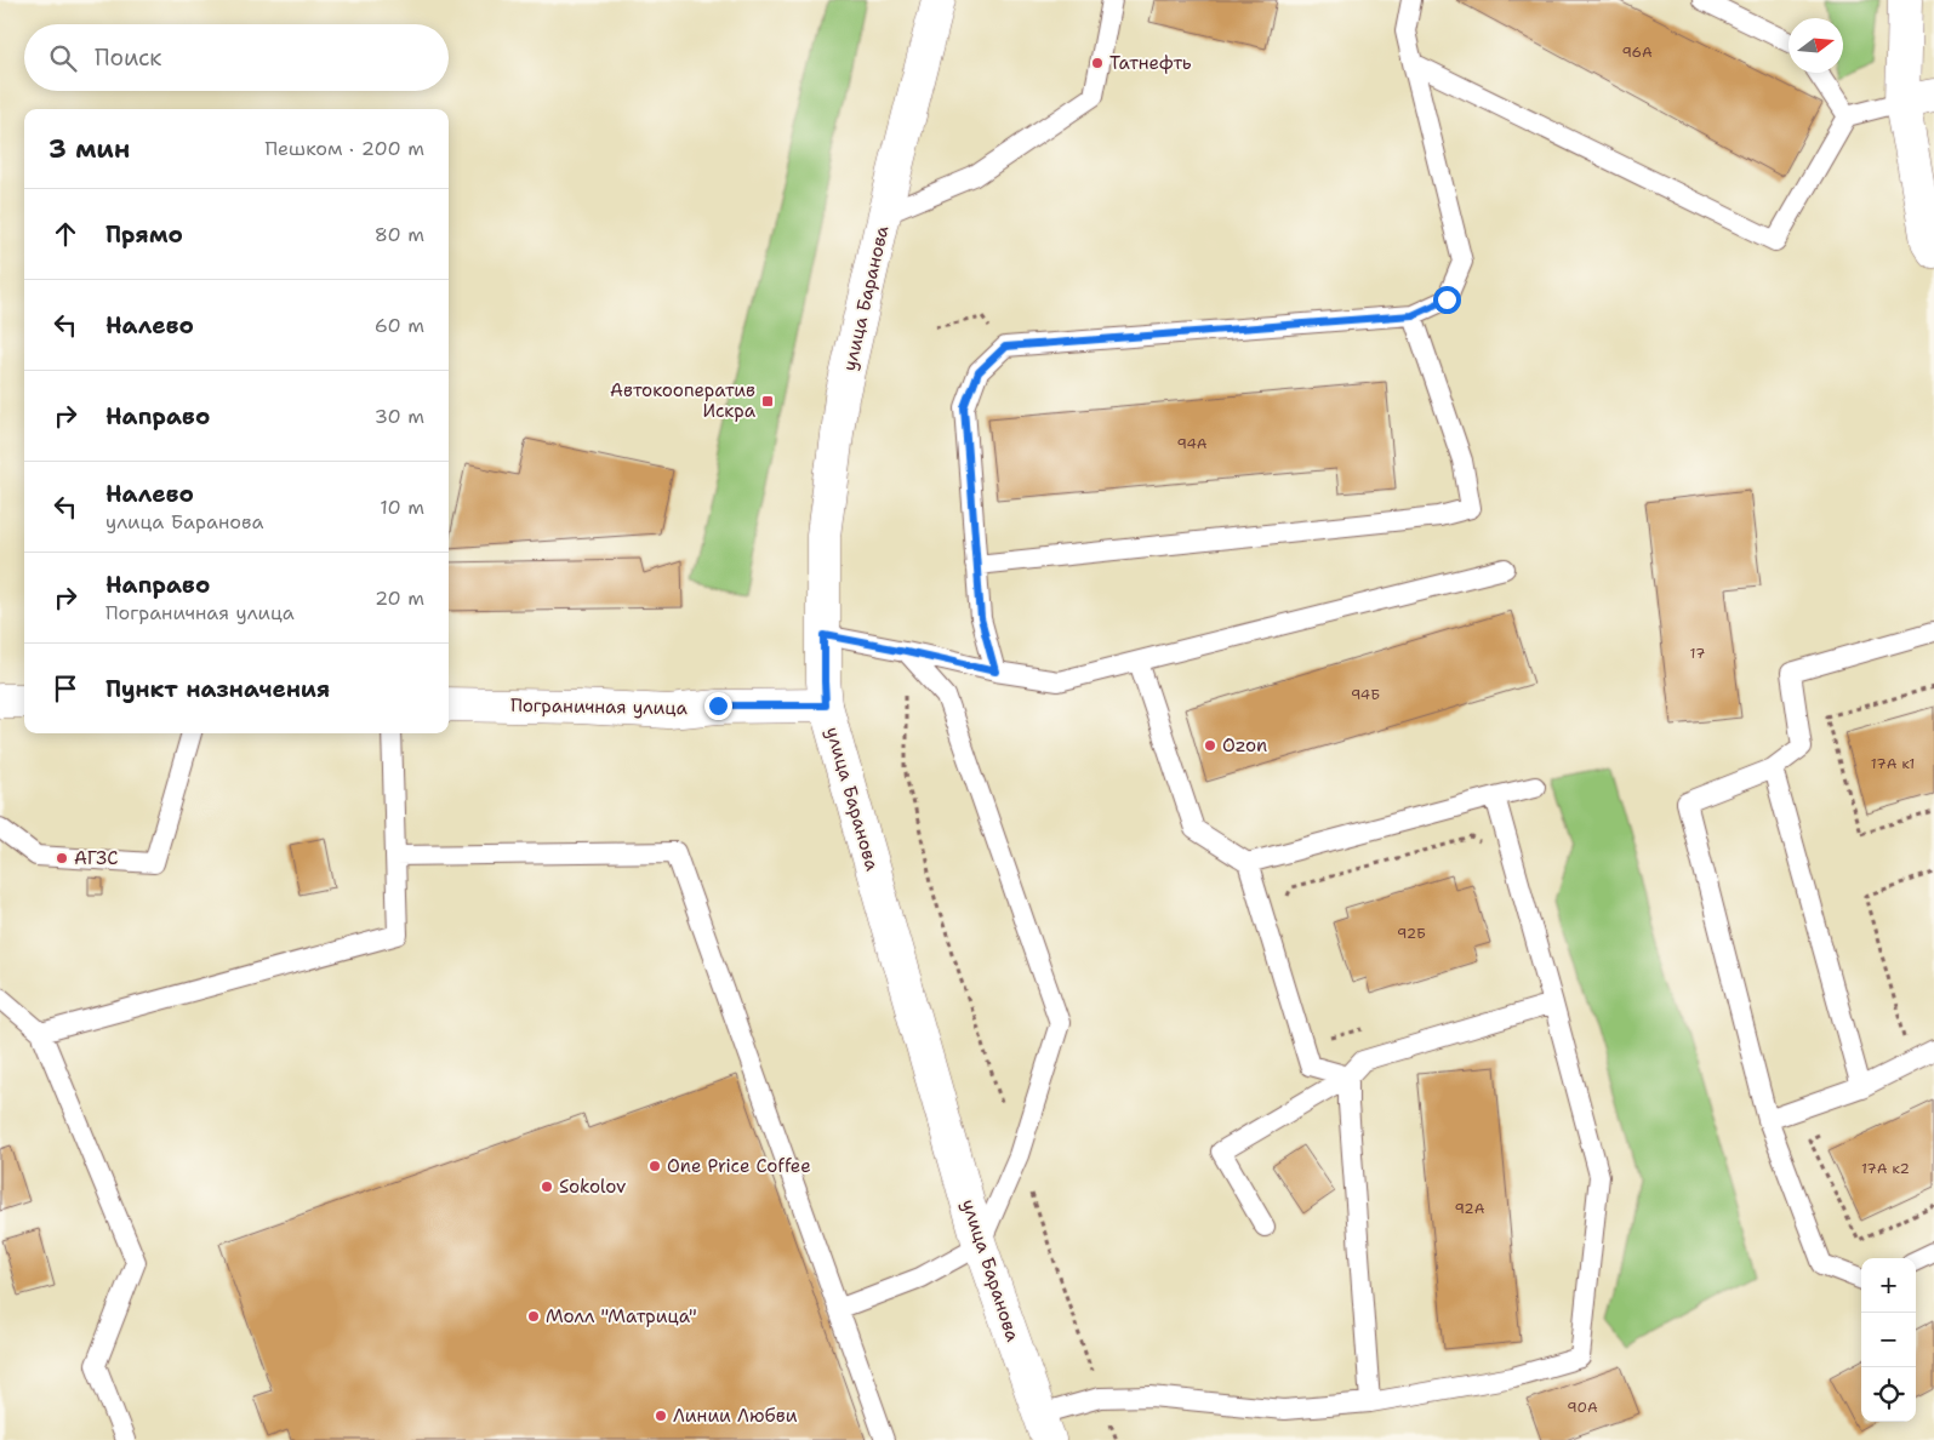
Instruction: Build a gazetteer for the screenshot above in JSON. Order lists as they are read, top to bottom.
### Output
{
  "streets": {
    "main road": ["улица Баранова", "Пограничная улица"]
  },
  "crossings": [
    ["улица Баранова", "Пограничная улица"]
  ],
  "places": {
    "other": [
      "Татнефть",
      "Ozon",
      "АГЗС",
      "One Price Coffee",
      "Sokolov",
      "Молл \"Матрица\"",
      "Линии Любви"
    ],
    "transit": ["Автокооператив Искра"]
  },
  "house_numbers": [
    "96А",
    "94А",
    "17",
    "94Б",
    "17А к1",
    "92Б",
    "17А к2",
    "92А",
    "90А"
  ],
  "north": "right",
  "page": {
    "search": "Поиск",
    "heading": ["3 мин", "Пешком · 200 m"],
    "list": [
      ["Прямо", "80 m"],
      ["Налево", "60 m"],
      ["Направо", "30 m"],
      ["Налево", "улица Баранова", "10 m"],
      ["Направо", "Пограничная улица", "20 m"],
      "Пункт назначения"
    ],
    "map_buttons": ["+", "−"]
  }
}
